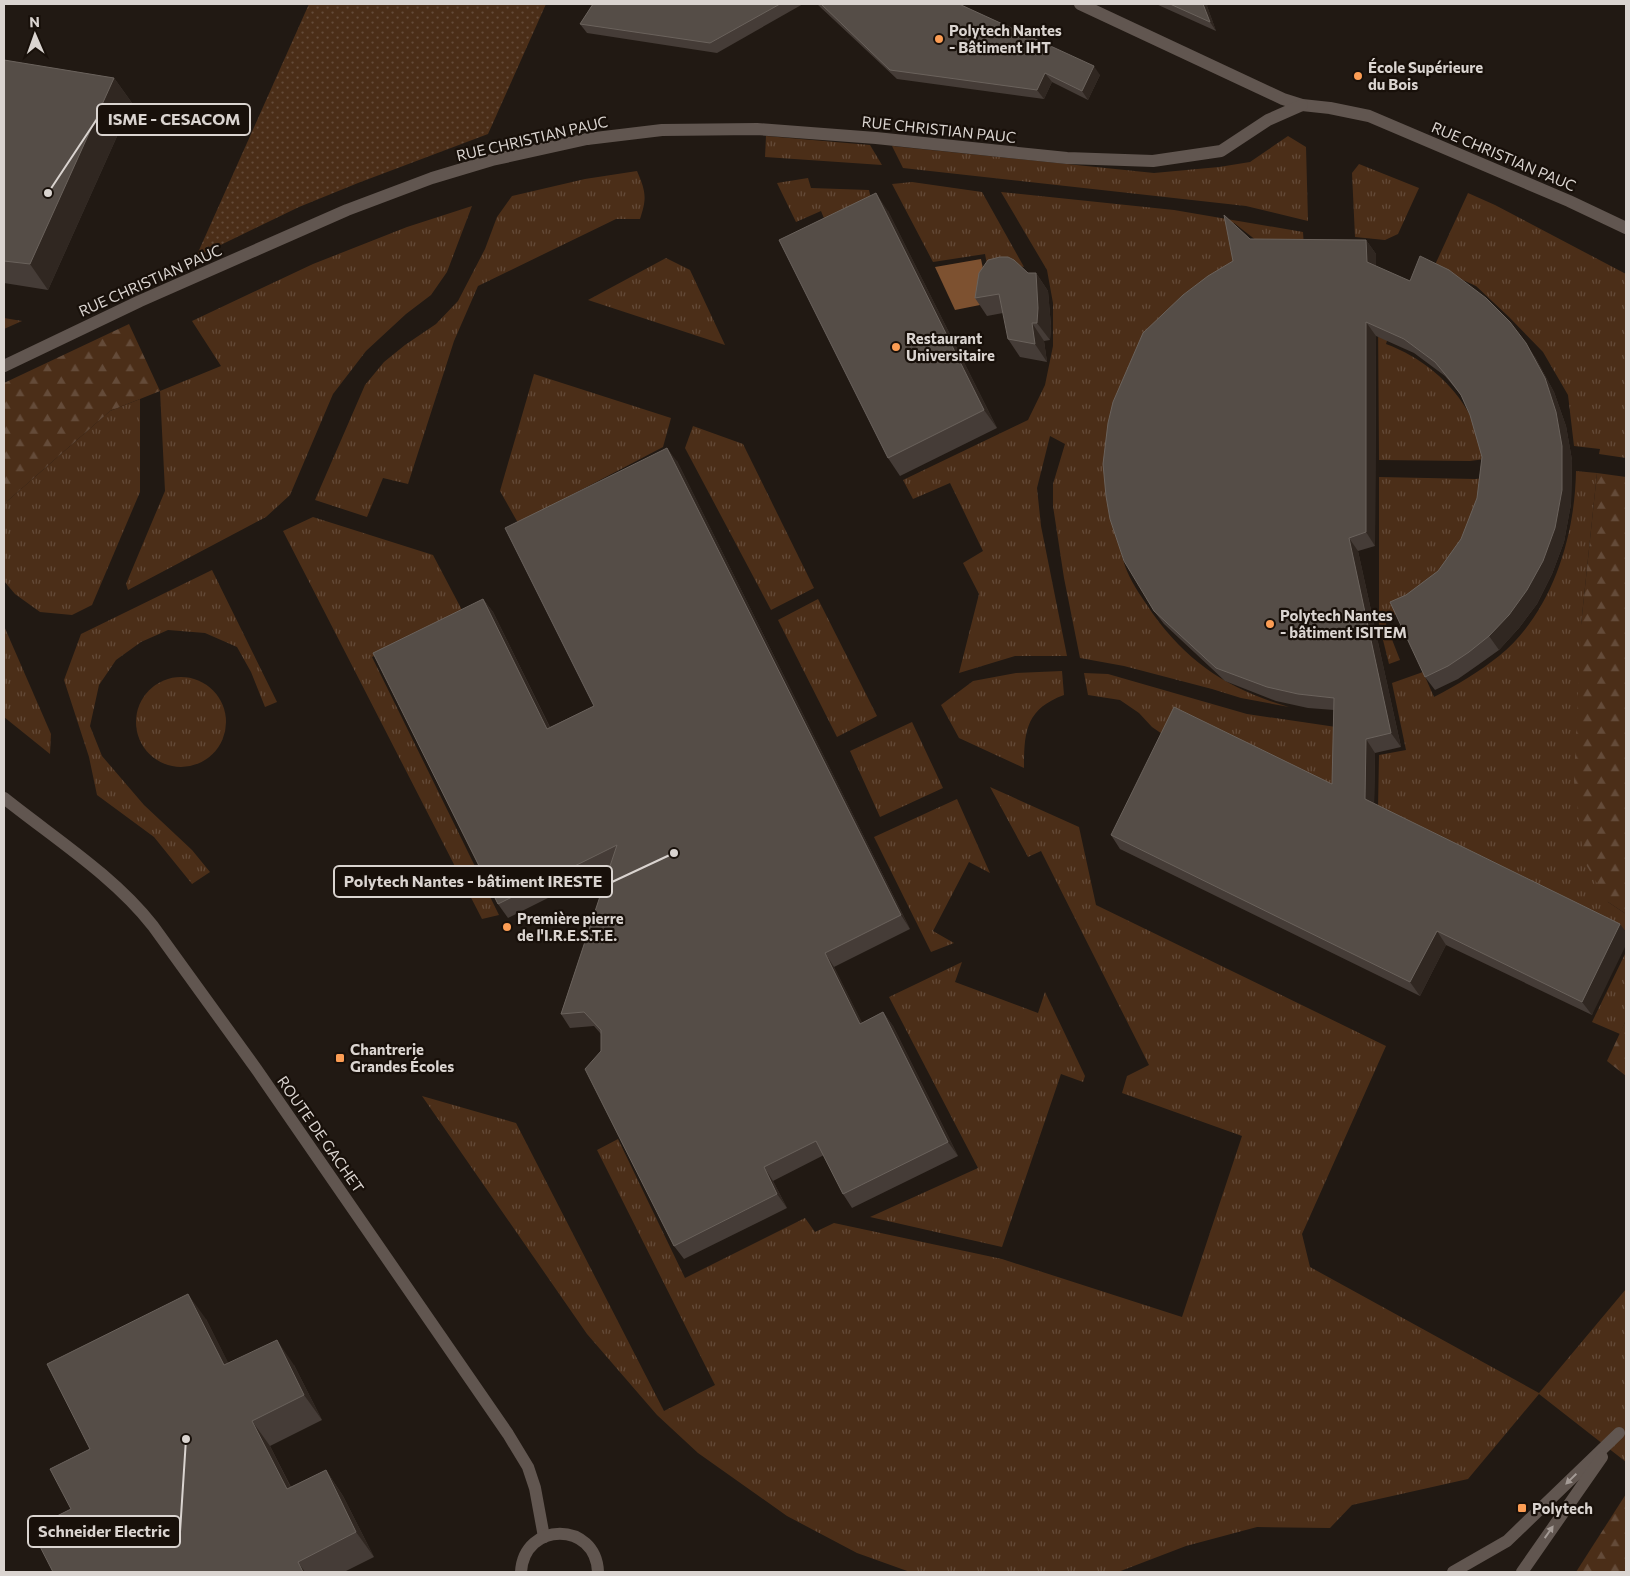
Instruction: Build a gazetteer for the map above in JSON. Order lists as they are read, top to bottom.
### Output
{
  "streets": {
    "street": ["RUE CHRISTIAN PAUC", "ROUTE DE GACHET"]
  },
  "places": {
    "other": [
      "Polytech Nantes - Bâtiment IHT",
      "École Supérieure du Bois",
      "ISME - CESACOM",
      "Restaurant Universitaire",
      "Polytech Nantes - bâtiment ISITEM",
      "Polytech Nantes - bâtiment IRESTE",
      "Première pierre de l'I.R.E.S.T.E.",
      "Schneider Electric"
    ],
    "transit": ["Chantrerie Grandes Écoles", "Polytech"]
  },
  "north": "top"
}
